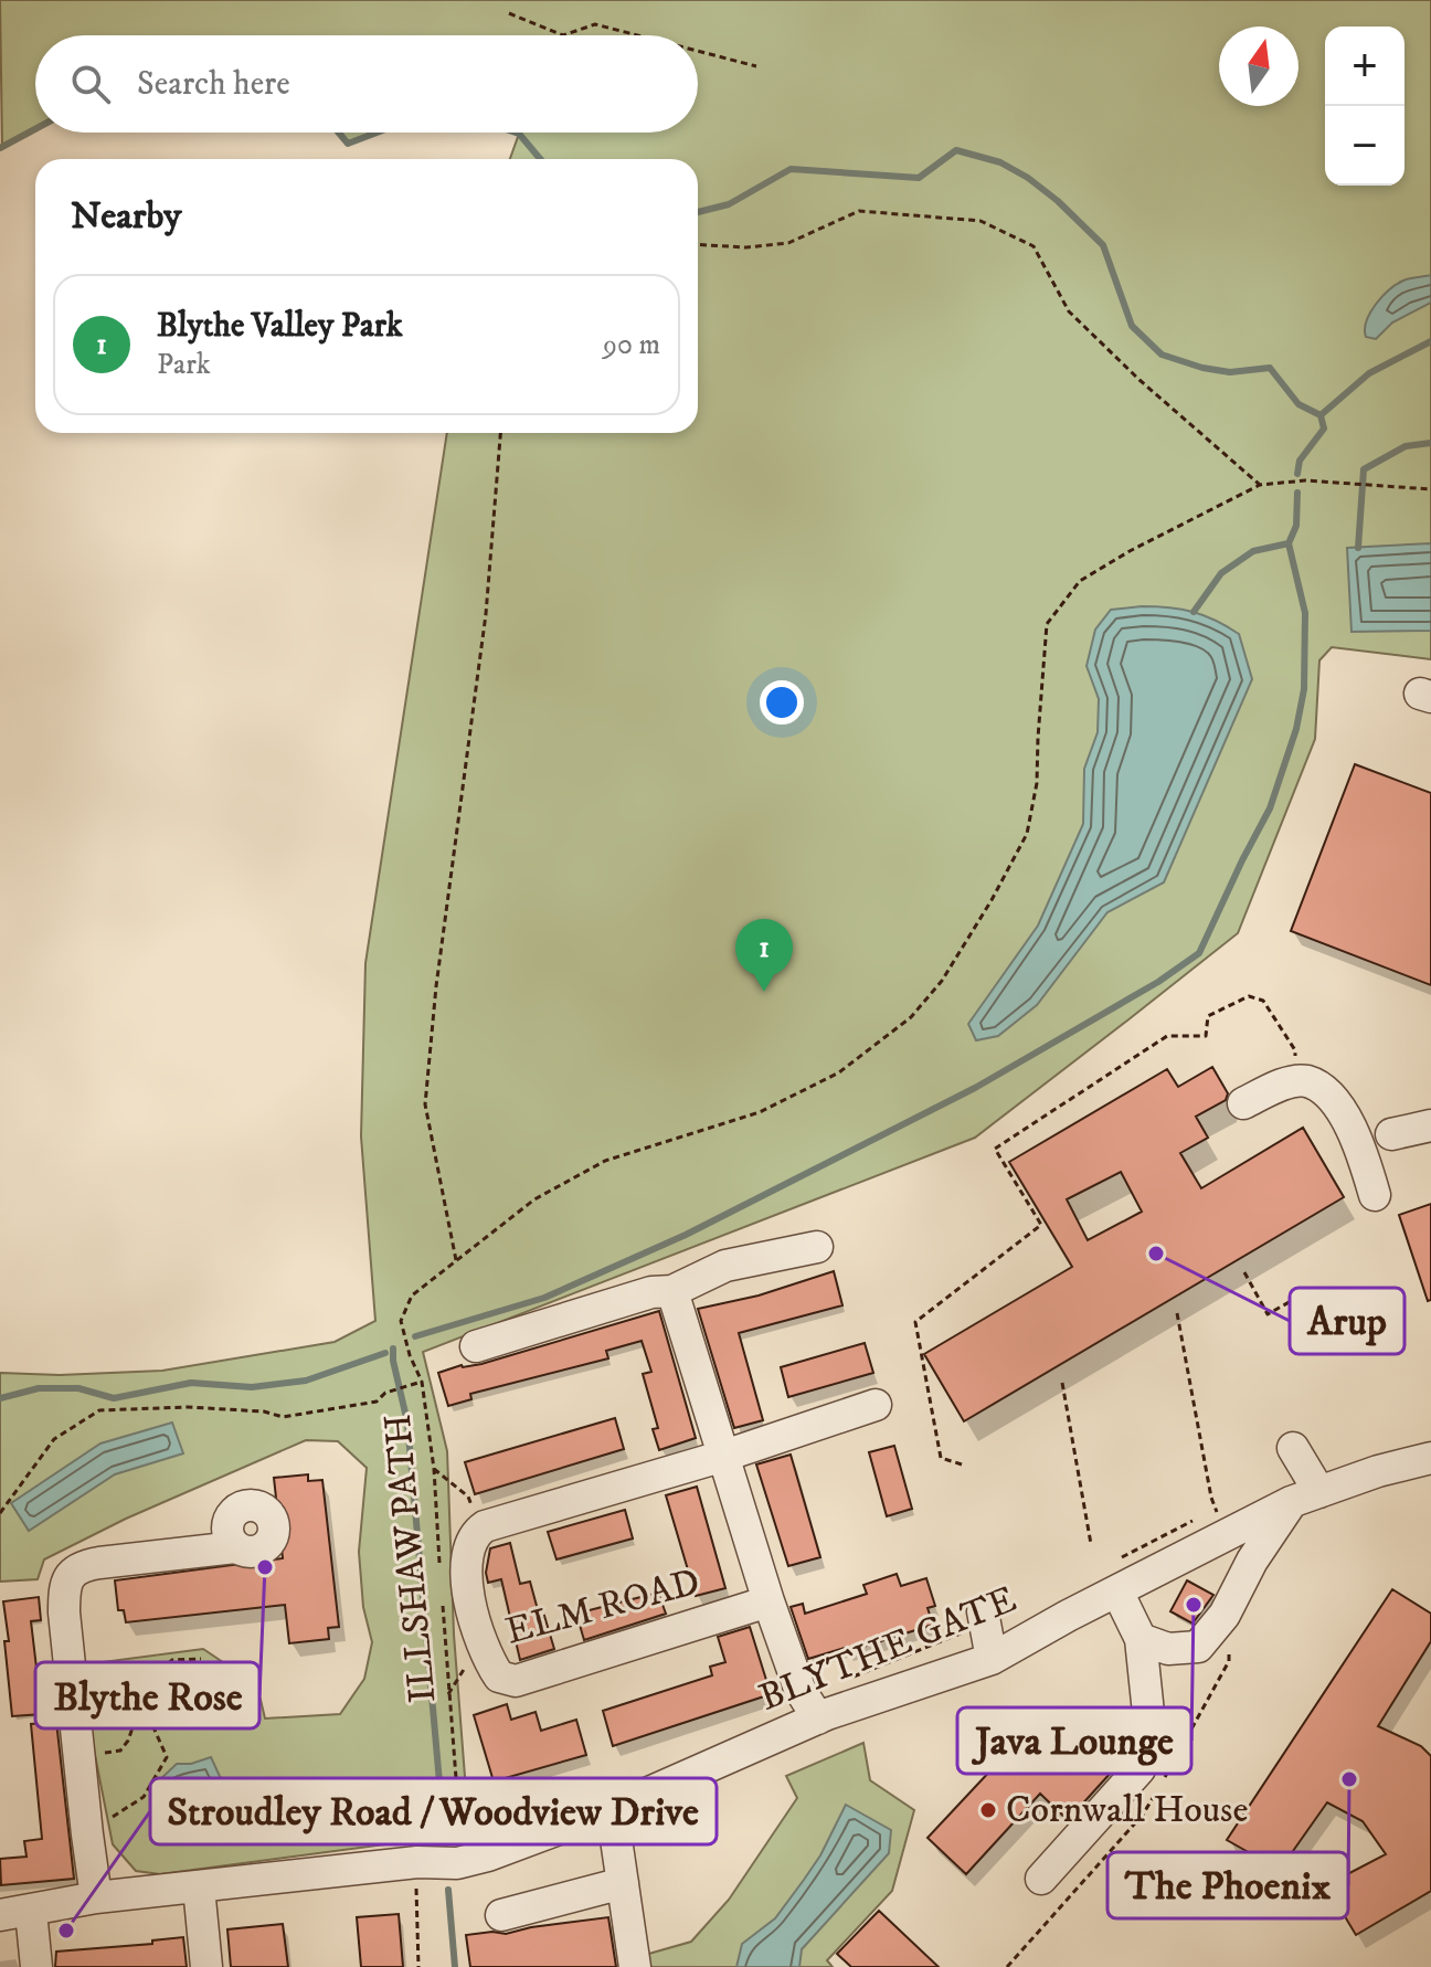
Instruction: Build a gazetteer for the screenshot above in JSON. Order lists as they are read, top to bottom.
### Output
{
  "streets": {
    "street": ["ELM ROAD", "BLYTHE GATE"],
    "path": ["ILLSHAW PATH"]
  },
  "crossings": [
    ["ILLSHAW PATH", "BLYTHE GATE"]
  ],
  "places": [
    "Arup",
    "Blythe Rose",
    "Java Lounge",
    "The Phoenix",
    "Cornwall House",
    "Stroudley Road / Woodview Drive"
  ],
  "north": "top",
  "page": {
    "map_buttons": ["+", "−"],
    "search": "Search here",
    "heading": "Nearby",
    "list": [
      {
        "mark": "1",
        "name": "Blythe Valley Park",
        "note": "Park",
        "value": "90 m"
      }
    ],
    "pins": "1"
  }
}
